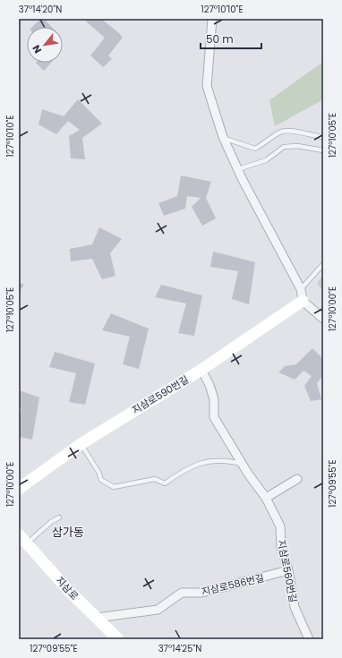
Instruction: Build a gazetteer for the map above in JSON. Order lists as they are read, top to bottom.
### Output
{
  "streets": {
    "street": [
      "지삼로590번길",
      "지삼로560번길",
      "지삼로586번길",
      "지삼로"
    ]
  },
  "crossings": [
    ["지삼로590번길", "지삼로560번길"],
    ["지삼로560번길", "지삼로586번길"],
    ["지삼로586번길", "지삼로"]
  ],
  "districts": ["삼가동"],
  "scale_bar": "50 m",
  "north": "bottom left",
  "coordinates": [
    "37°14'20\"N",
    "127°10'10\"E",
    "127°10'05\"E",
    "127°10'00\"E",
    "127°09'55\"E",
    "37°14'25\"N"
  ]
}
